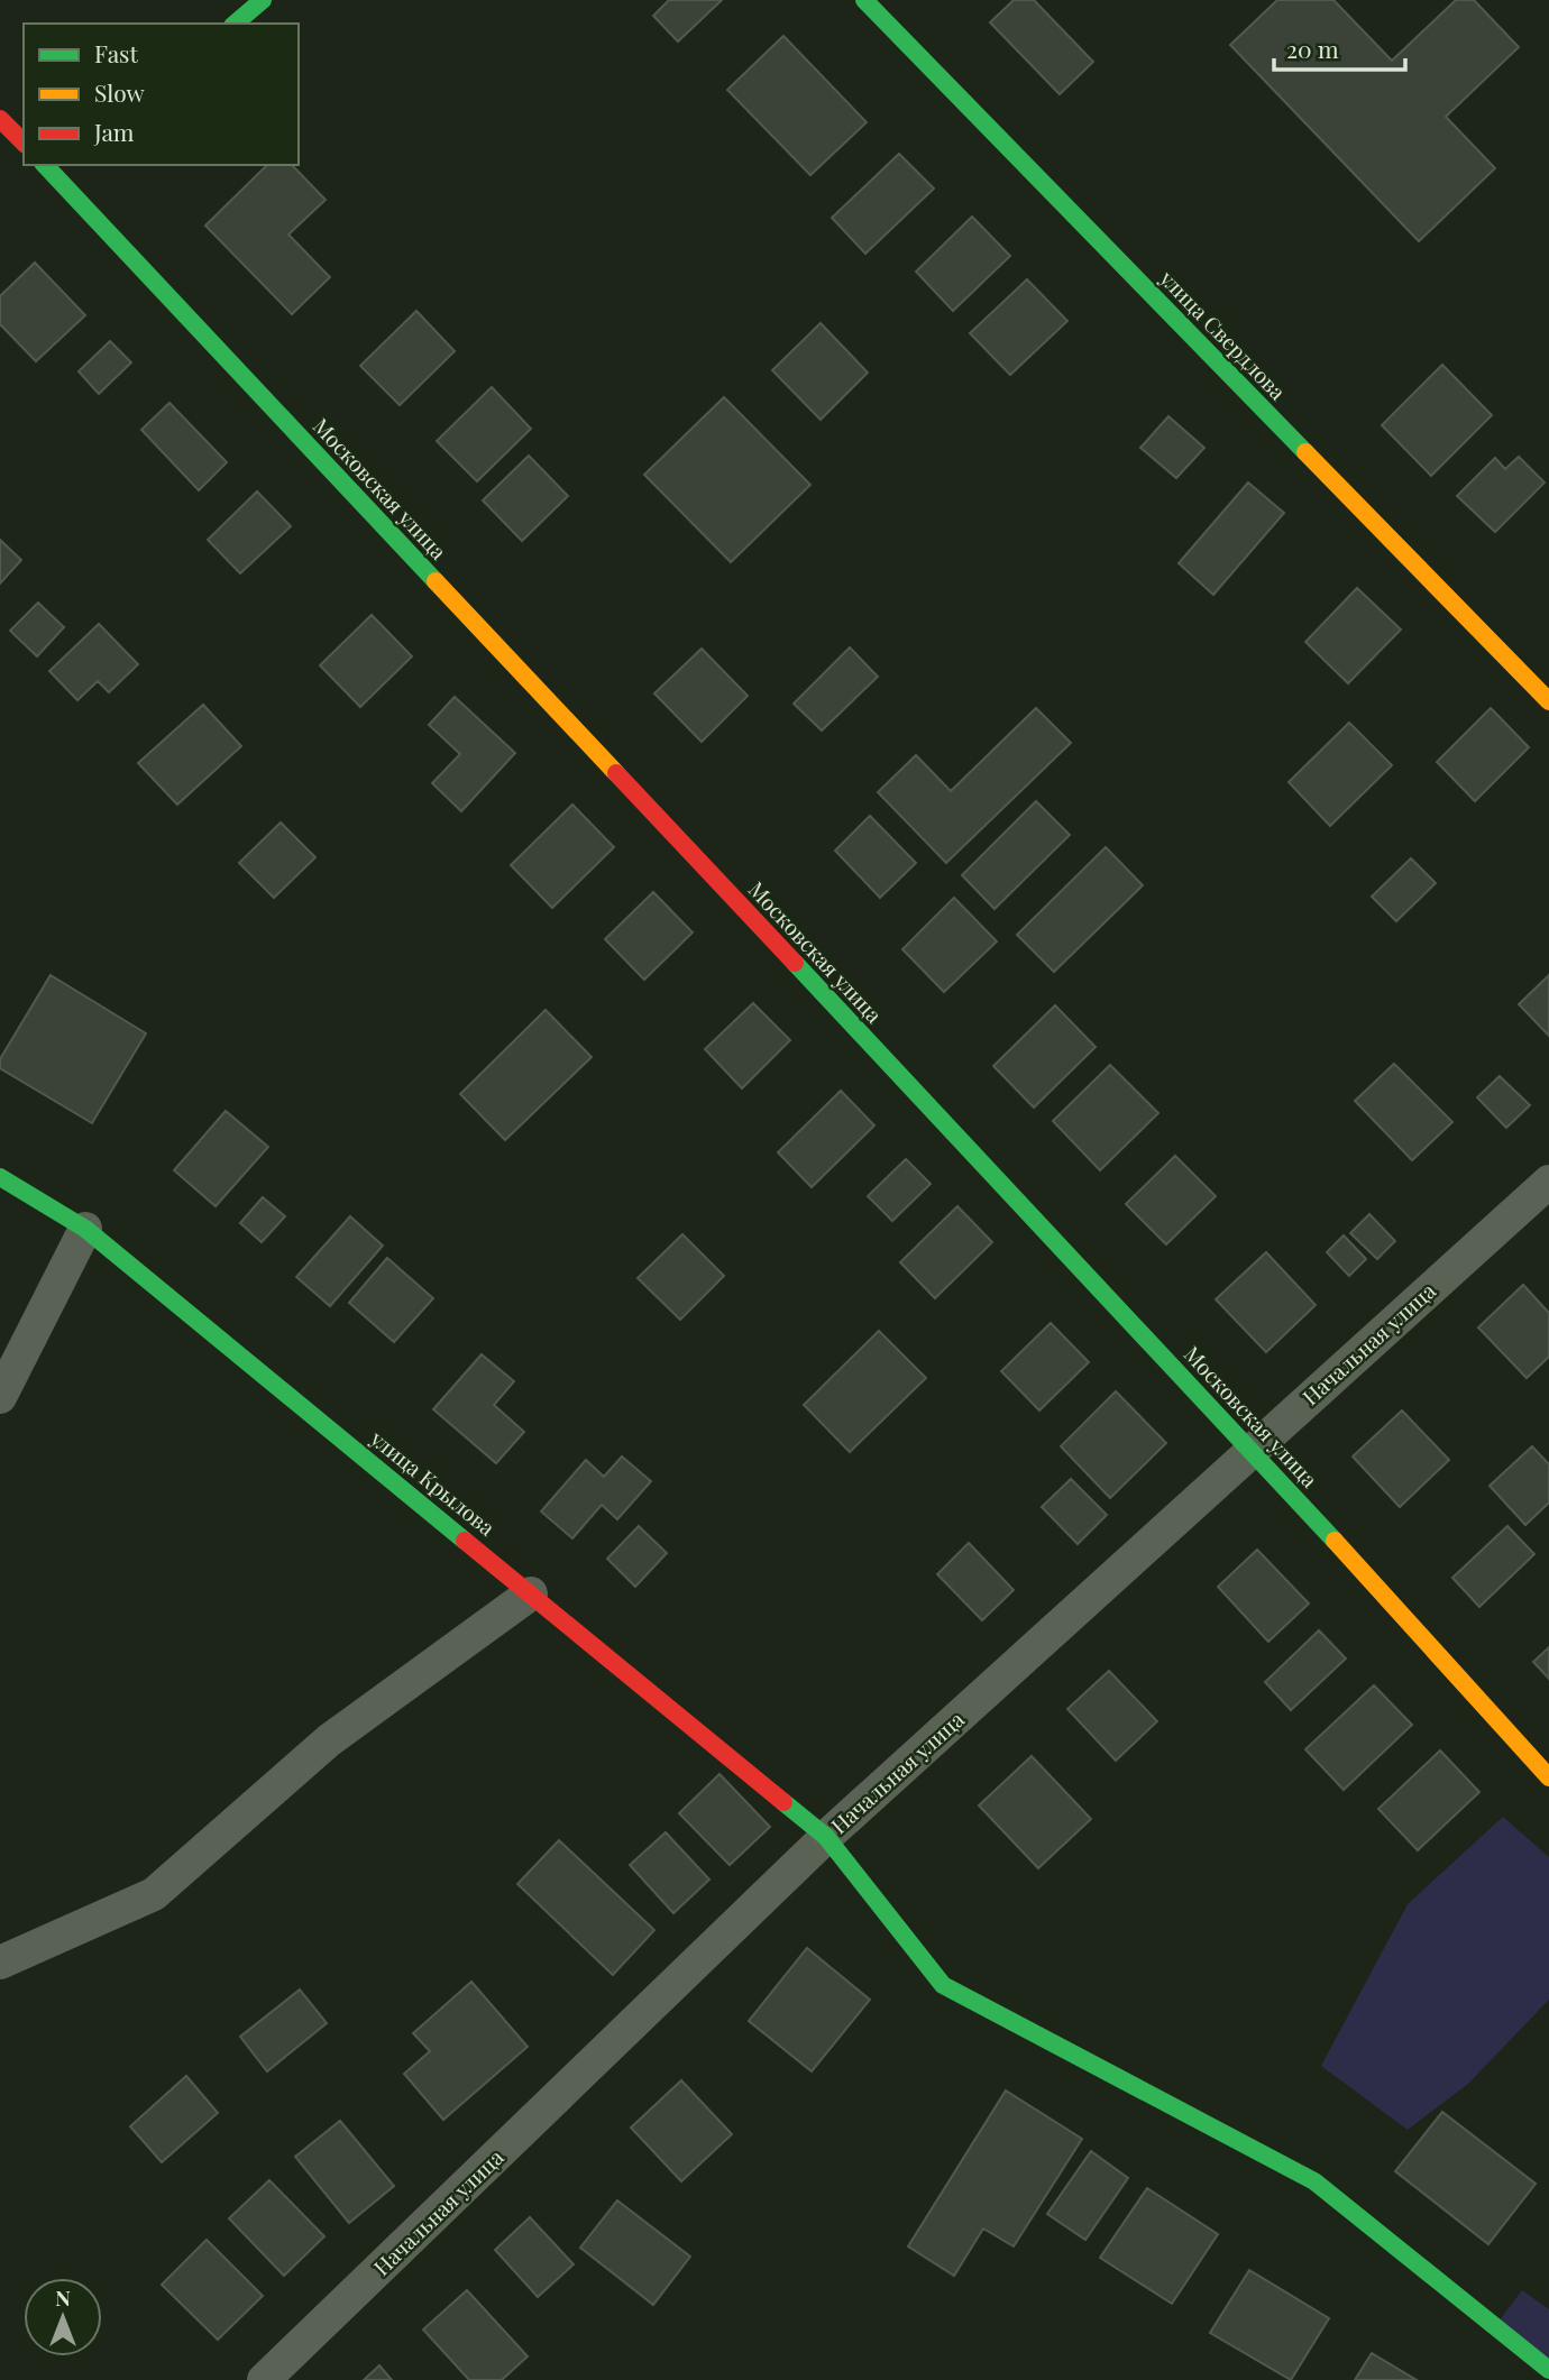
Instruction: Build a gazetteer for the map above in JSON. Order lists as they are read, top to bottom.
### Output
{
  "streets": {
    "street": [
      "улица Свердлова",
      "Московская улица",
      "Начальная улица",
      "улица Крылова"
    ]
  },
  "crossings": [
    ["Московская улица", "Начальная улица"],
    ["Начальная улица", "улица Крылова"]
  ],
  "legend": ["Fast", "Slow", "Jam"],
  "scale_bar": "20 m",
  "north": "top"
}
